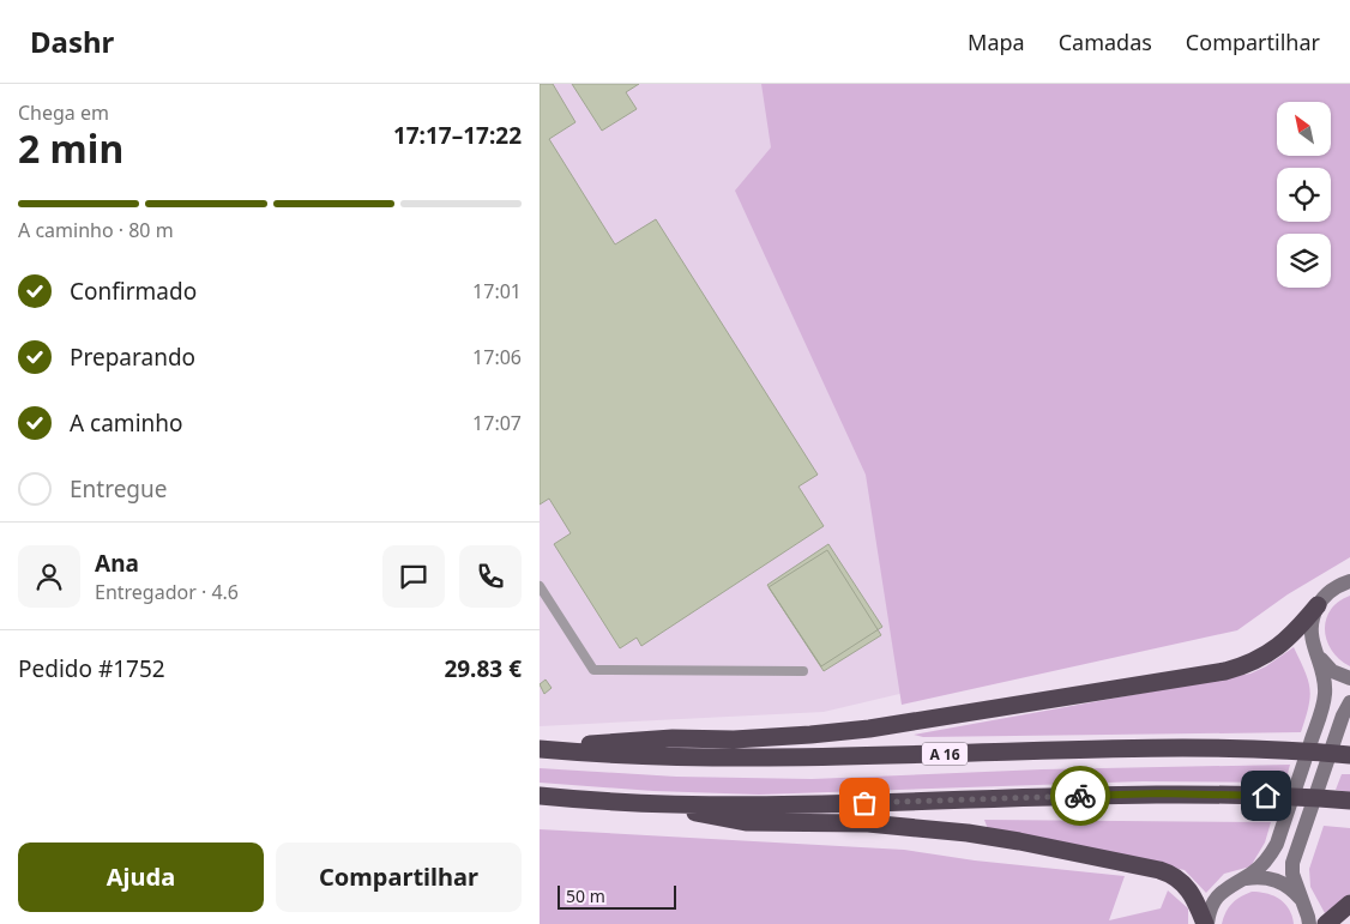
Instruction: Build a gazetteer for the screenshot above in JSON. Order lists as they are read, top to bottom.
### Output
{
  "streets": {
    "highway": ["A 16"]
  },
  "scale_bar": "50 m",
  "north": "top left",
  "page": {
    "header": "Dashr",
    "nav": ["Mapa", "Camadas", "Compartilhar"],
    "heading": ["2 min", "Chega em", "17:17–17:22"],
    "panel": [
      "Ana",
      "Entregador · 4.6",
      "Pedido #1752",
      "29.83 €"
    ],
    "bar": "A caminho · 80 m",
    "list": [
      ["Confirmado", "17:01"],
      ["Preparando", "17:06"],
      ["A caminho", "17:07"],
      "Entregue"
    ],
    "buttons": ["Ajuda", "Compartilhar"],
    "scale": "50 m"
  }
}
